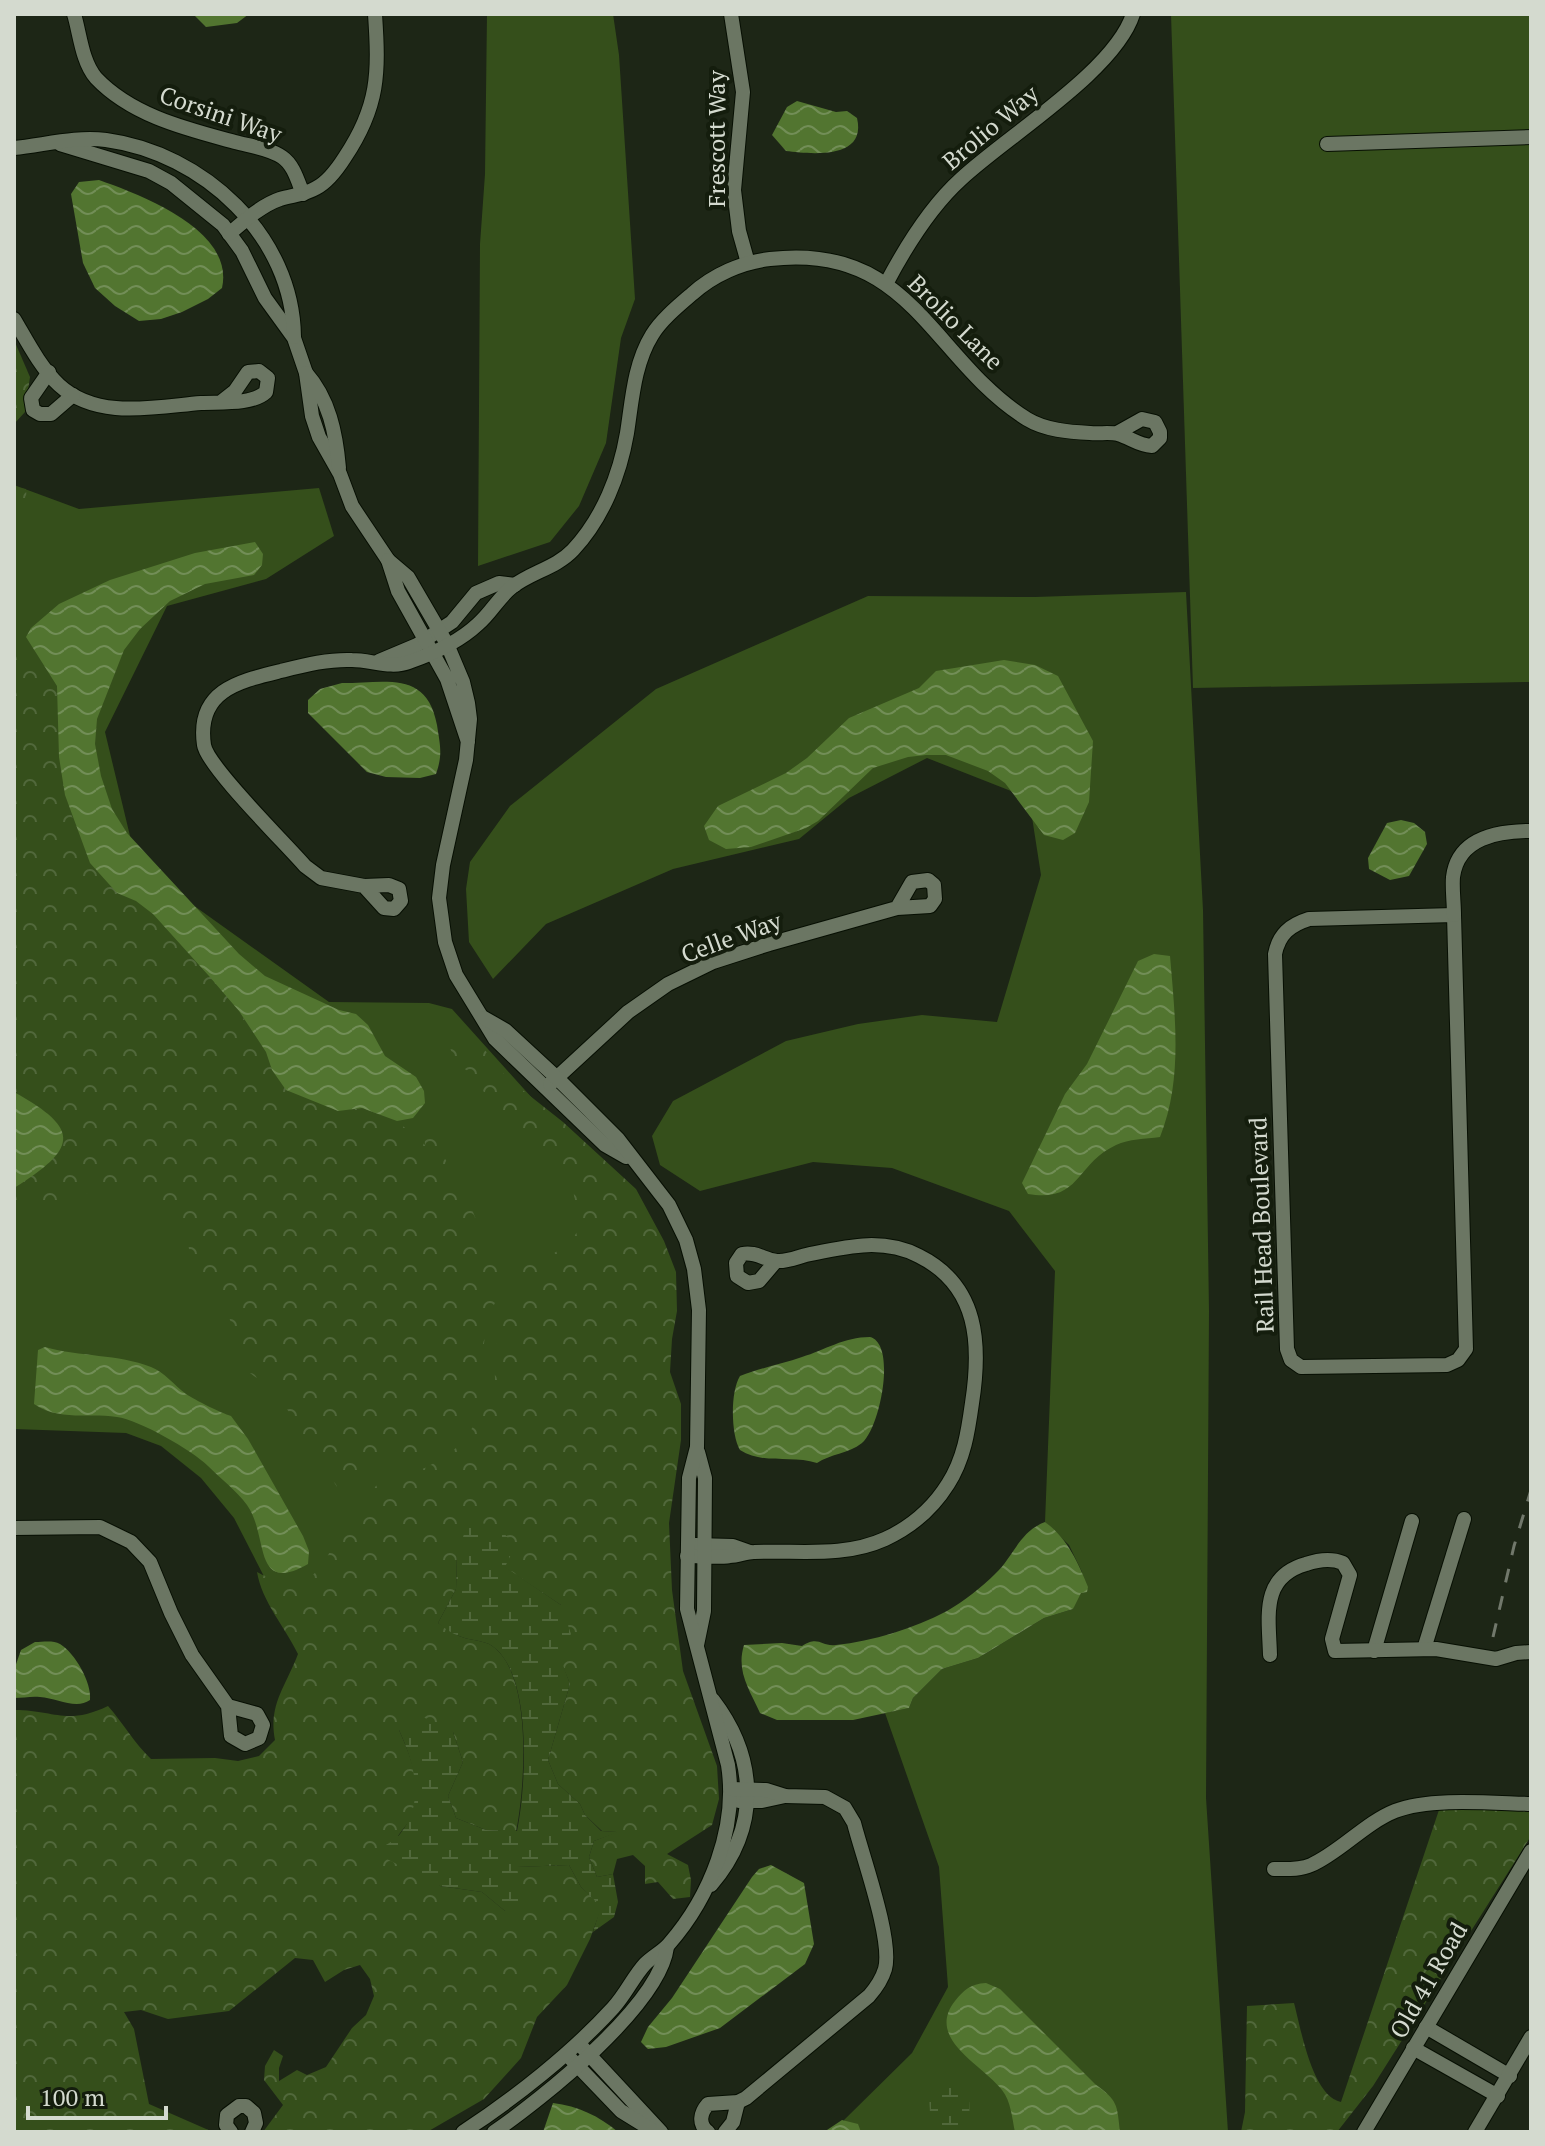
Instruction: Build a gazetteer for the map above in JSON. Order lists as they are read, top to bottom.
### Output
{
  "streets": {
    "street": [
      "Corsini Way",
      "Brolio Way",
      "Frescott Way",
      "Brolio Lane",
      "Celle Way",
      "Rail Head Boulevard",
      "Old 41 Road"
    ]
  },
  "crossings": [
    ["Brolio Way", "Brolio Lane"],
    ["Frescott Way", "Brolio Lane"]
  ],
  "scale_bar": "100 m"
}
